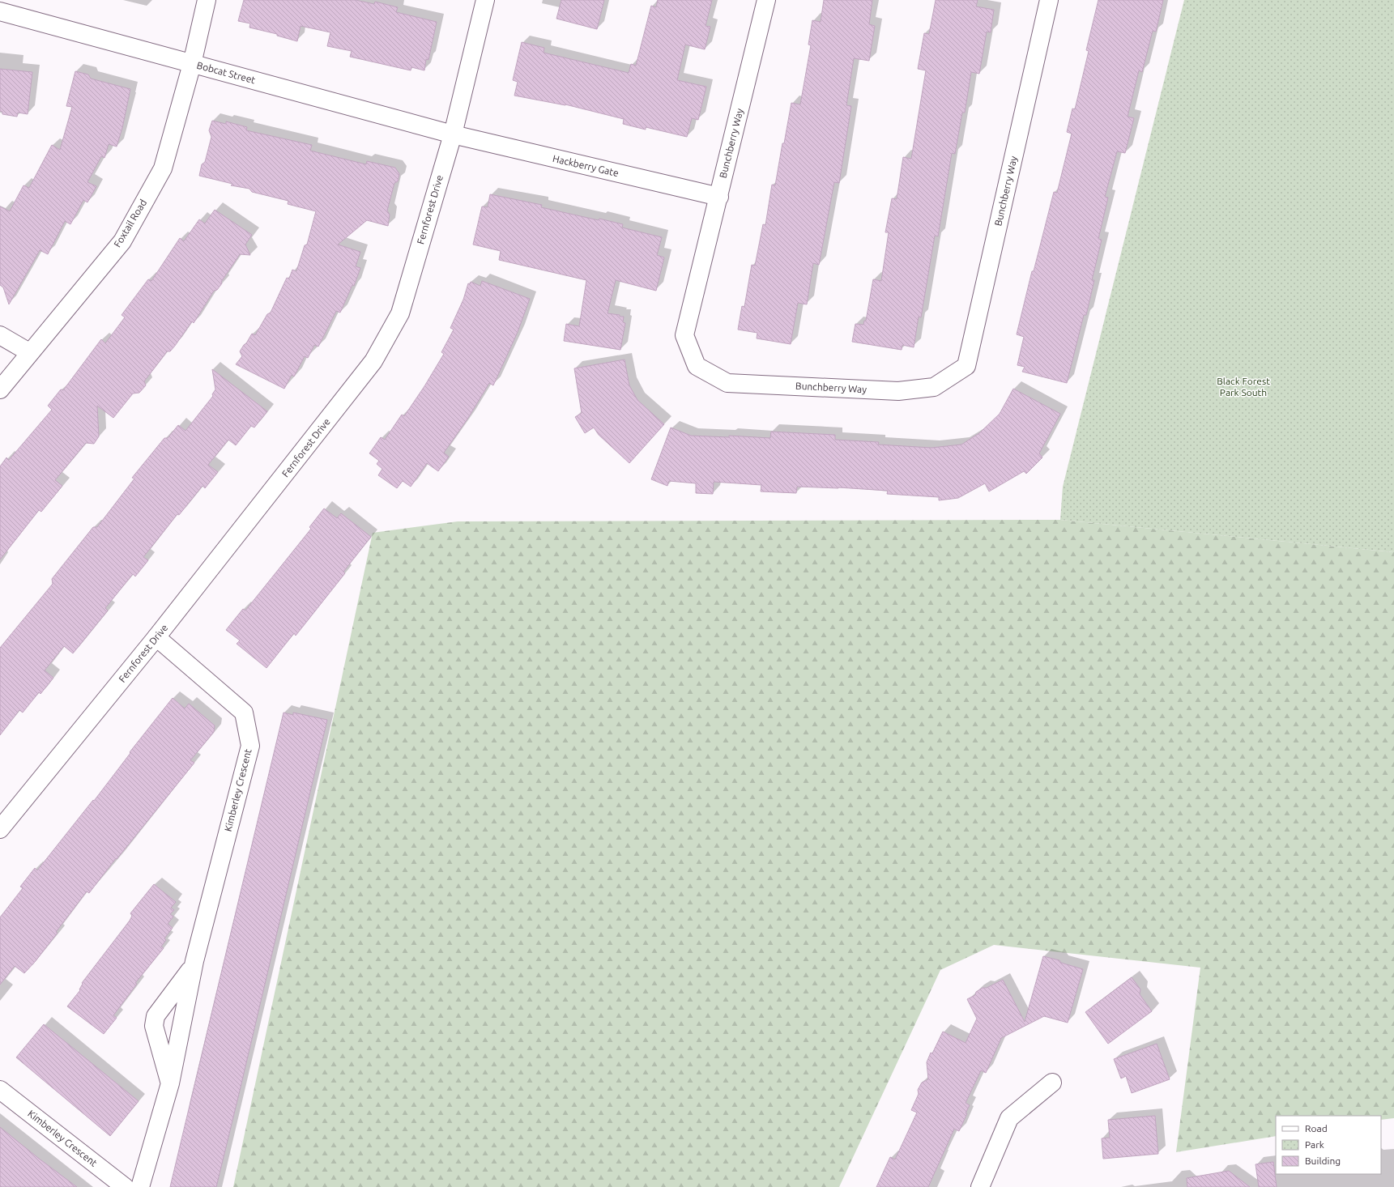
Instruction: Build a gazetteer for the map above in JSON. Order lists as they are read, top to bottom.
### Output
{
  "streets": {
    "street": [
      "Bobcat Street",
      "Bunchberry Way",
      "Hackberry Gate",
      "Fernforest Drive",
      "Foxtail Road",
      "Kimberley Crescent"
    ]
  },
  "crossings": [
    ["Bobcat Street", "Hackberry Gate"],
    ["Bobcat Street", "Fernforest Drive"],
    ["Bobcat Street", "Foxtail Road"],
    ["Bunchberry Way", "Hackberry Gate"],
    ["Hackberry Gate", "Fernforest Drive"],
    ["Fernforest Drive", "Kimberley Crescent"]
  ],
  "parks": ["Black Forest Park South"],
  "legend": ["Road", "Park", "Building"]
}
